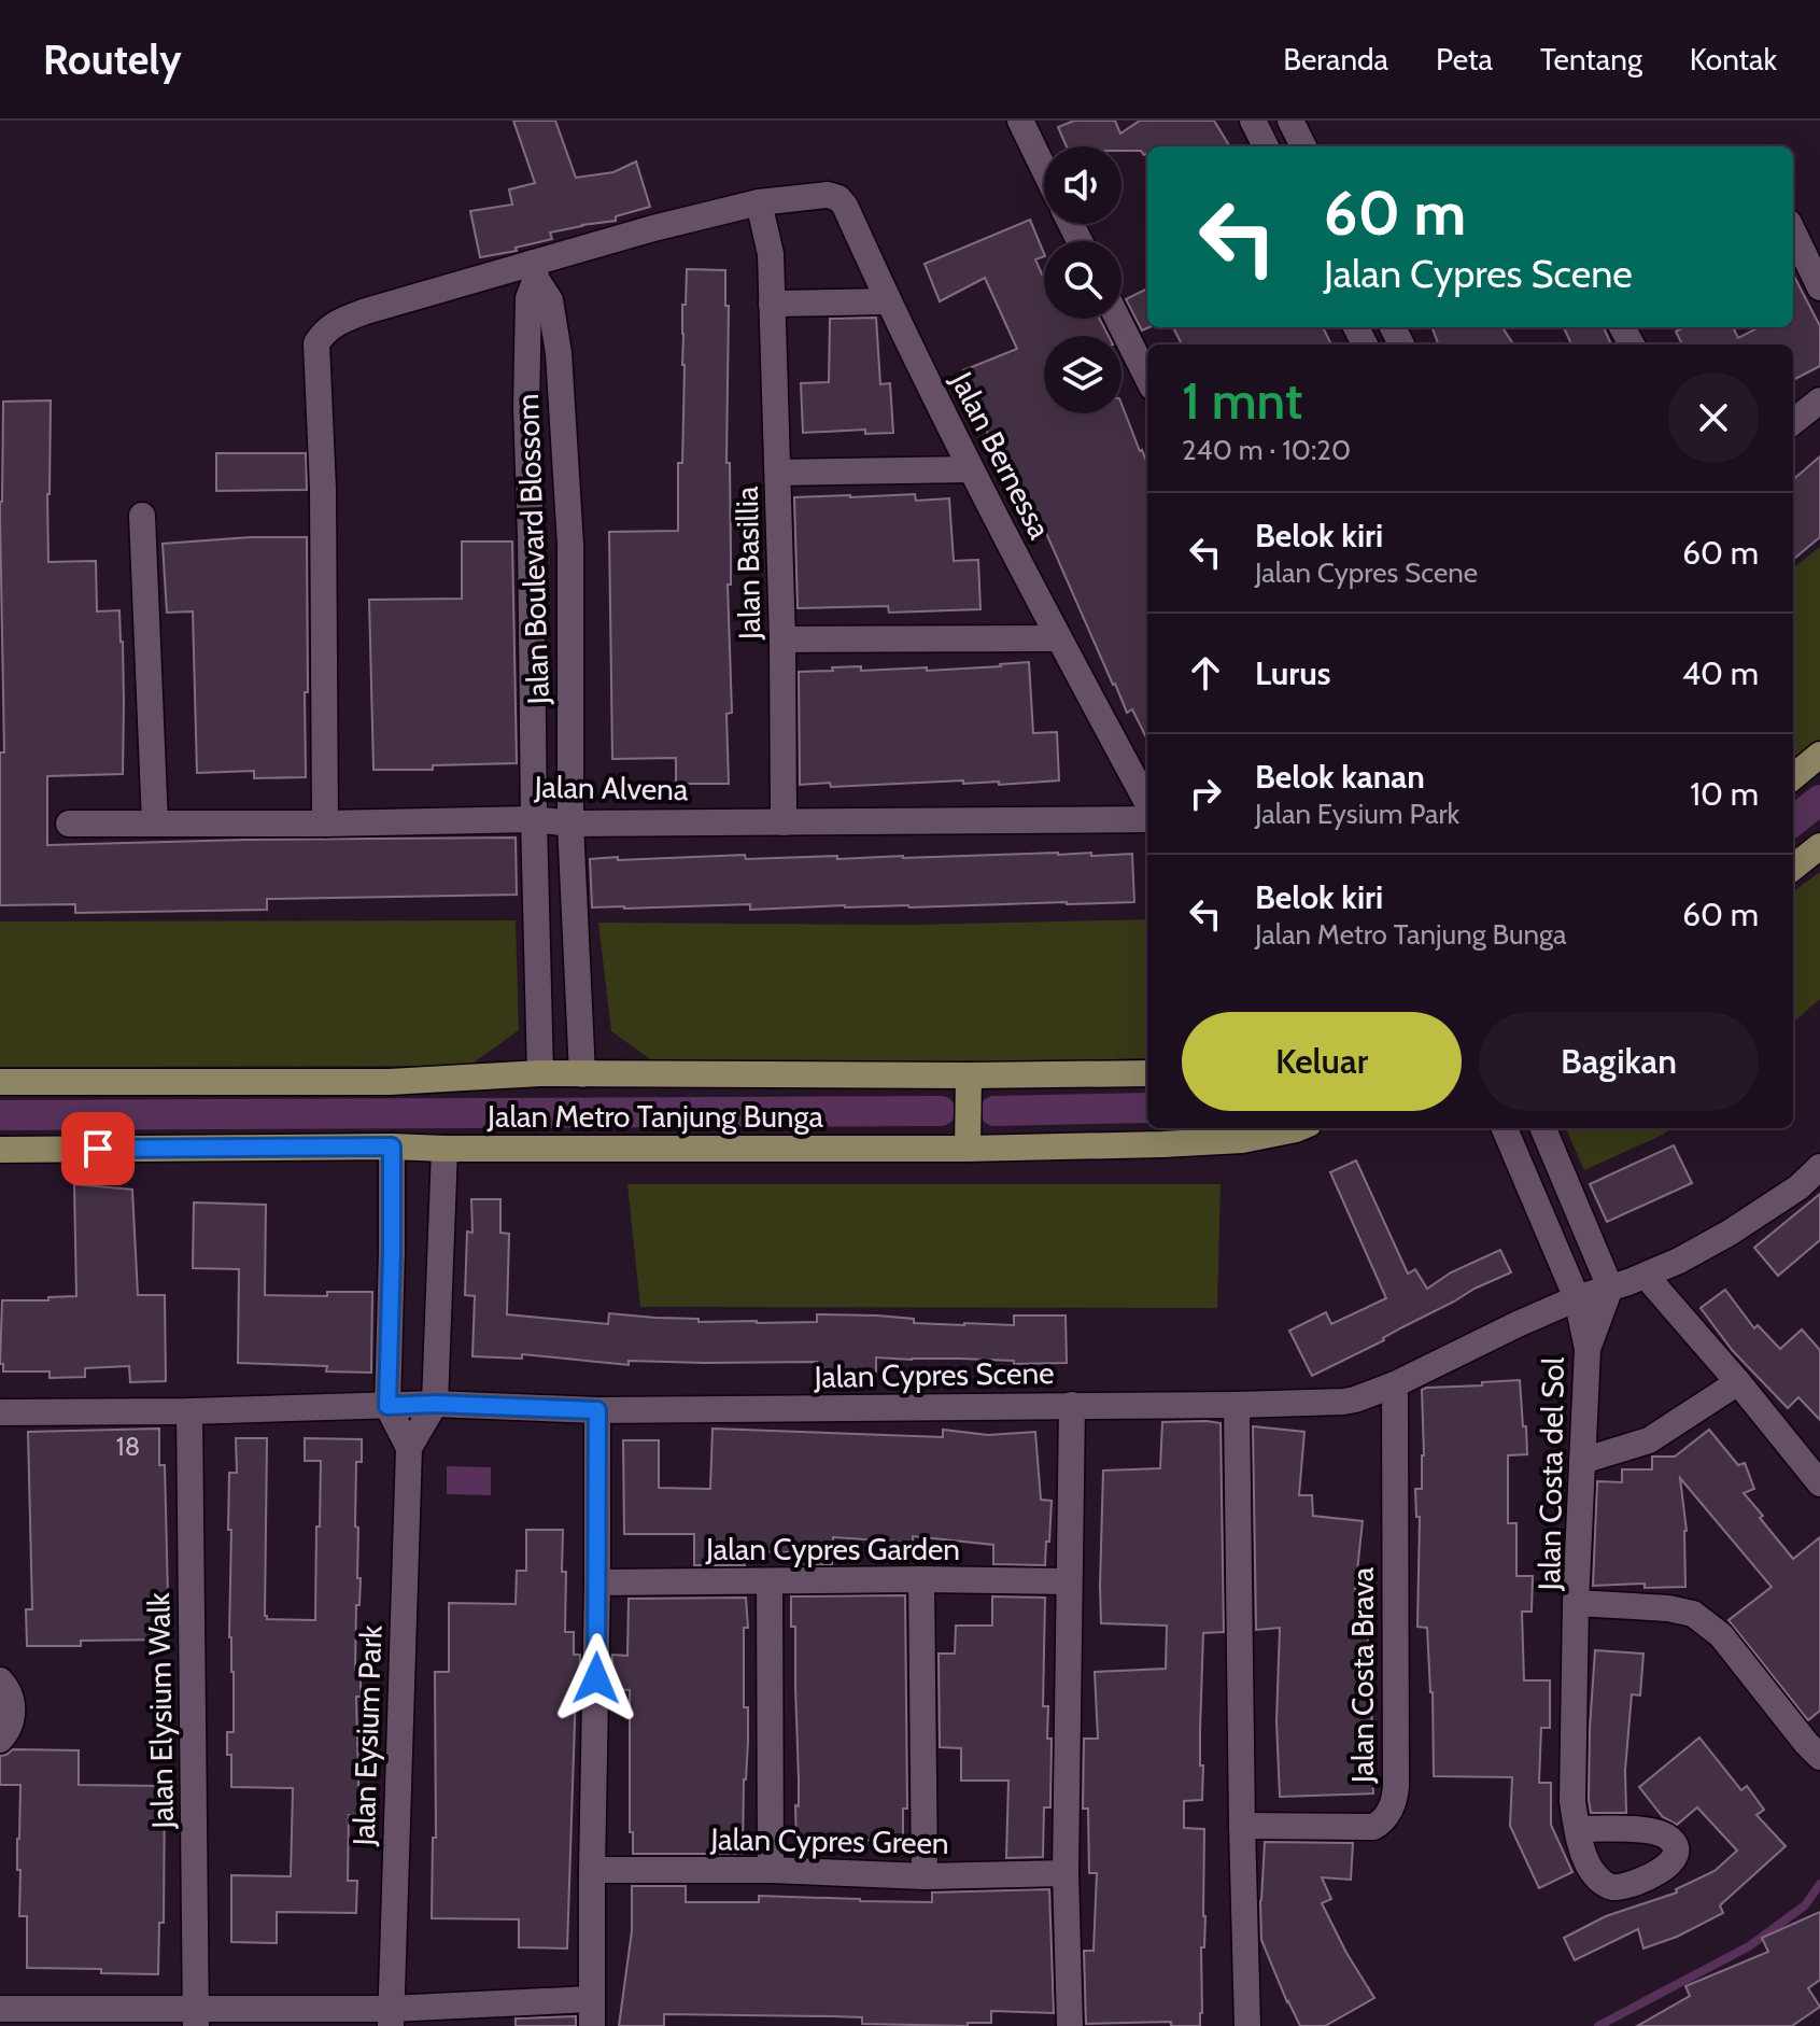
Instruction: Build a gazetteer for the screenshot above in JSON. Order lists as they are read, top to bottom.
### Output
{
  "streets": {
    "main road": ["Jalan Metro Tanjung Bunga"],
    "street": [
      "Jalan Bernessa",
      "Jalan Boulevard Blossom",
      "Jalan Basillia",
      "Jalan Alvena",
      "Jalan Cypres Scene",
      "Jalan Costa del Sol",
      "Jalan Cypres Garden",
      "Jalan Costa Brava",
      "Jalan Elysium Walk",
      "Jalan Eysium Park",
      "Jalan Cypres Green"
    ]
  },
  "crossings": [
    ["Jalan Bernessa", "Jalan Basillia"],
    ["Jalan Boulevard Blossom", "Jalan Alvena"],
    ["Jalan Boulevard Blossom", "Jalan Metro Tanjung Bunga"],
    ["Jalan Basillia", "Jalan Alvena"],
    ["Jalan Cypres Scene", "Jalan Cypres Garden"],
    ["Jalan Cypres Scene", "Jalan Elysium Walk"],
    ["Jalan Cypres Scene", "Jalan Cypres Green"]
  ],
  "house_numbers": ["18"],
  "page": {
    "header": "Routely",
    "nav": [
      "Beranda",
      "Peta",
      "Tentang",
      "Kontak"
    ],
    "turn": ["60 m", "Jalan Cypres Scene"],
    "heading": ["1 mnt", "240 m · 10:20"],
    "list": [
      {
        "name": "Belok kiri",
        "note": "Jalan Cypres Scene",
        "value": "60 m"
      },
      {
        "name": "Lurus",
        "value": "40 m"
      },
      {
        "name": "Belok kanan",
        "note": "Jalan Eysium Park",
        "value": "10 m"
      },
      {
        "name": "Belok kiri",
        "note": "Jalan Metro Tanjung Bunga",
        "value": "60 m"
      }
    ],
    "buttons": ["Keluar", "Bagikan"]
  }
}
